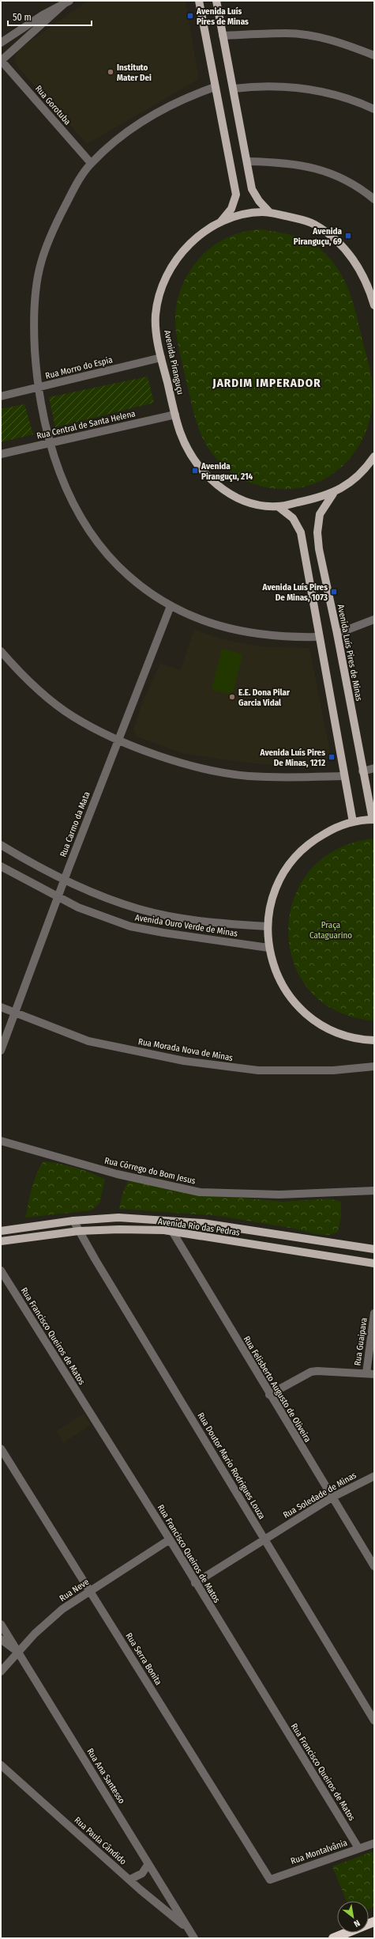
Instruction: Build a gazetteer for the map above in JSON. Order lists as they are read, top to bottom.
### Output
{
  "streets": {
    "main road": ["Avenida Piranguçu", "Avenida Luís Pires de Minas", "Avenida Rio das Pedras"],
    "street": [
      "Rua Gorotuba",
      "Rua Morro do Espia",
      "Rua Central de Santa Helena",
      "Rua Carmo da Mata",
      "Avenida Ouro Verde de Minas",
      "Rua Morada Nova de Minas",
      "Rua Córrego do Bom Jesus",
      "Rua Francisco Queiros de Matos",
      "Rua Guaipava",
      "Rua Felisberto Augusto de Oliveira",
      "Rua Doutor Mario Rodrigues Louza",
      "Rua Soledade de Minas",
      "Rua Neve",
      "Rua Serra Bonita",
      "Rua Ana Santesso",
      "Rua Paula Cândido",
      "Rua Montalvânia"
    ]
  },
  "crossings": [
    ["Avenida Piranguçu", "Rua Morro do Espia"],
    ["Avenida Piranguçu", "Rua Central de Santa Helena"],
    ["Avenida Piranguçu", "Avenida Luís Pires de Minas"],
    ["Rua Carmo da Mata", "Avenida Ouro Verde de Minas"],
    ["Rua Carmo da Mata", "Rua Morada Nova de Minas"],
    ["Avenida Rio das Pedras", "Rua Felisberto Augusto de Oliveira"],
    ["Avenida Rio das Pedras", "Rua Doutor Mario Rodrigues Louza"],
    ["Rua Francisco Queiros de Matos", "Rua Soledade de Minas"],
    ["Rua Francisco Queiros de Matos", "Rua Neve"],
    ["Rua Francisco Queiros de Matos", "Rua Montalvânia"],
    ["Rua Felisberto Augusto de Oliveira", "Rua Soledade de Minas"],
    ["Rua Doutor Mario Rodrigues Louza", "Rua Soledade de Minas"],
    ["Rua Neve", "Rua Serra Bonita"],
    ["Rua Neve", "Rua Ana Santesso"],
    ["Rua Serra Bonita", "Rua Montalvânia"],
    ["Rua Ana Santesso", "Rua Paula Cândido"]
  ],
  "districts": ["JARDIM IMPERADOR"],
  "parks": ["Praça Cataguarino"],
  "places": {
    "transit": [
      "Avenida Luís Pires de Minas",
      "Avenida Piranguçu, 69",
      "Avenida Piranguçu, 214",
      "Avenida Luís Pires De Minas, 1073",
      "Avenida Luís Pires De Minas, 1212"
    ],
    "other": ["Instituto Mater Dei", "E.E. Dona Pilar Garcia Vidal"]
  },
  "scale_bar": "50 m",
  "north": "bottom right"
}
